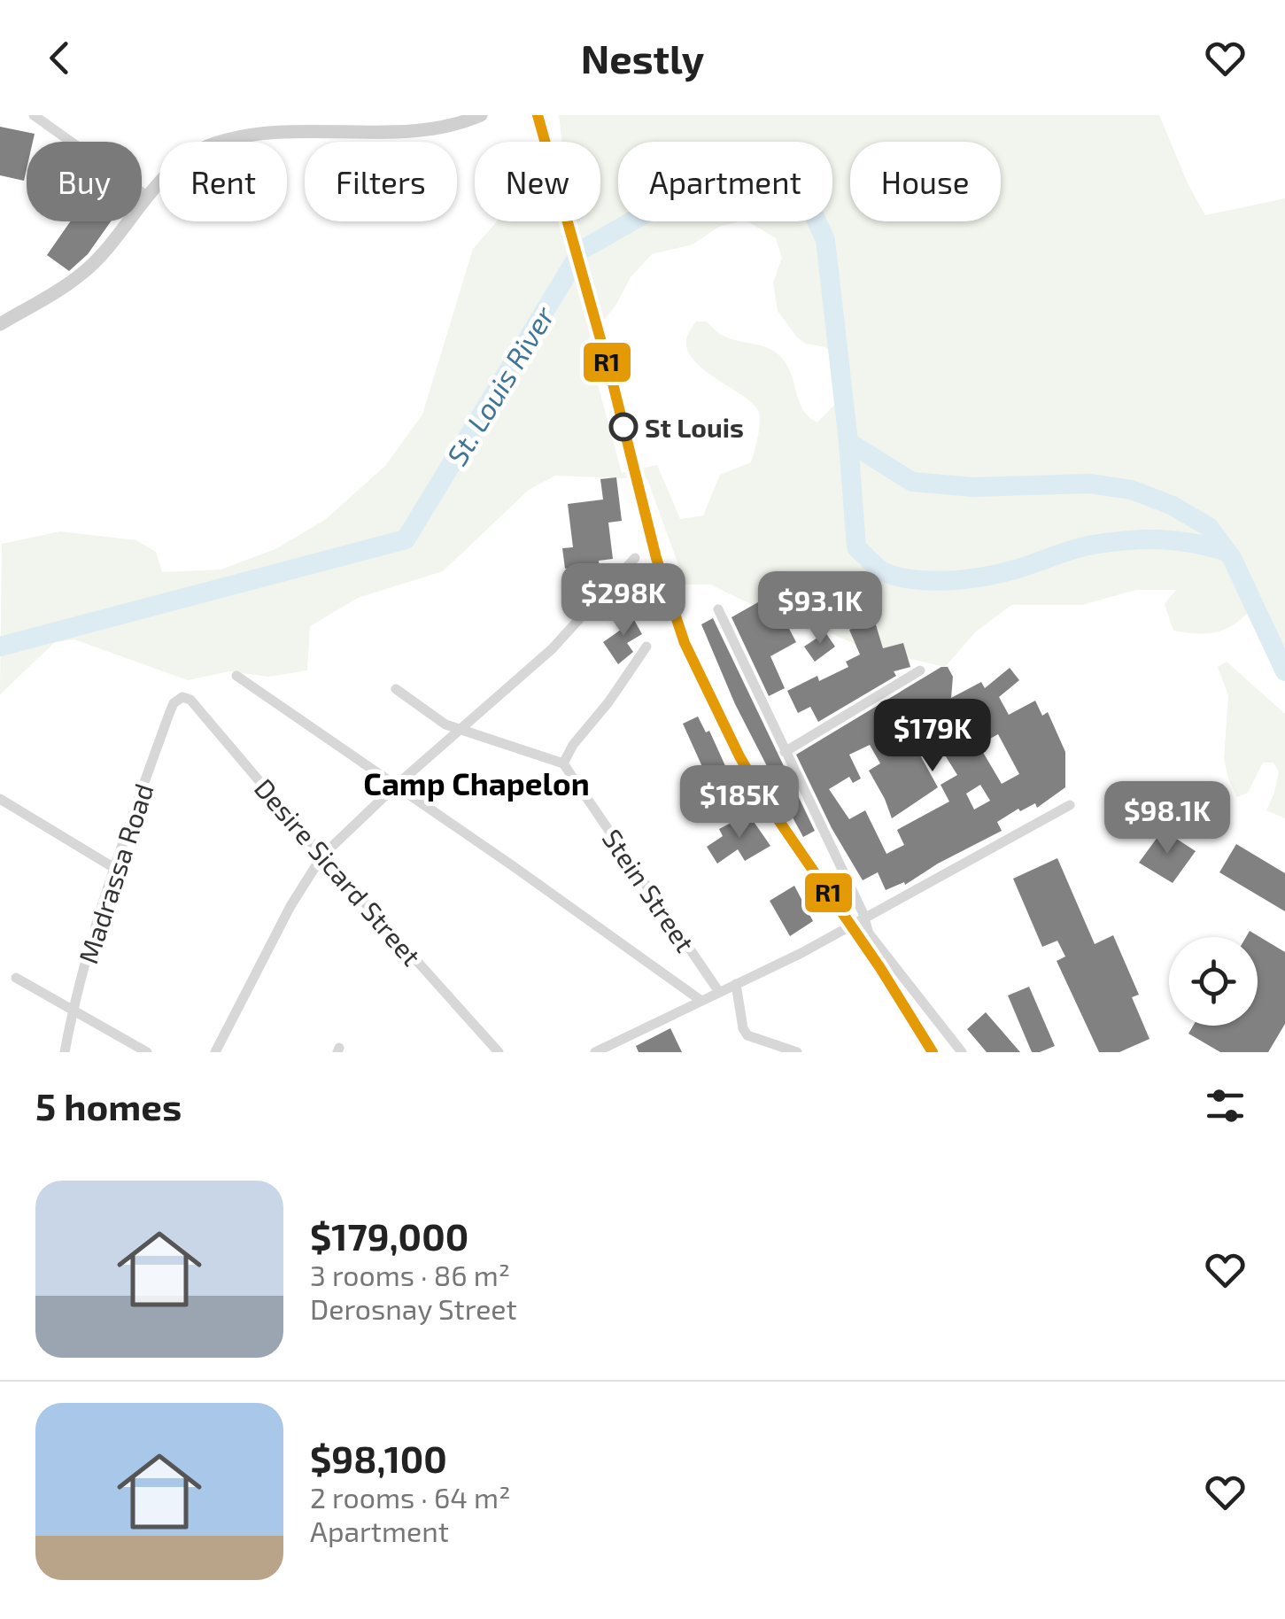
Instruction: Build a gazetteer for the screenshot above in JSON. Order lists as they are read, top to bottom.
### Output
{
  "streets": {
    "street": ["Desire Sicard Street", "Madrassa Road", "Stein Street"]
  },
  "crossings": [
    ["Desire Sicard Street", "Madrassa Road"]
  ],
  "districts": ["Camp Chapelon"],
  "water": ["St. Louis River"],
  "places": ["St Louis"],
  "lines": ["transit line R1"],
  "page": {
    "header": "Nestly",
    "chip": [
      "Buy",
      "Rent",
      "Filters",
      "New",
      "Apartment",
      "House"
    ],
    "price": [
      "$298K",
      "$93.1K",
      "$179K",
      "$185K",
      "$98.1K"
    ],
    "heading": "5 homes",
    "list": [
      {
        "name": "$179,000",
        "note": "3 rooms · 86 m² · Derosnay Street"
      },
      {
        "name": "$98,100",
        "note": "2 rooms · 64 m² · Apartment"
      }
    ]
  }
}
